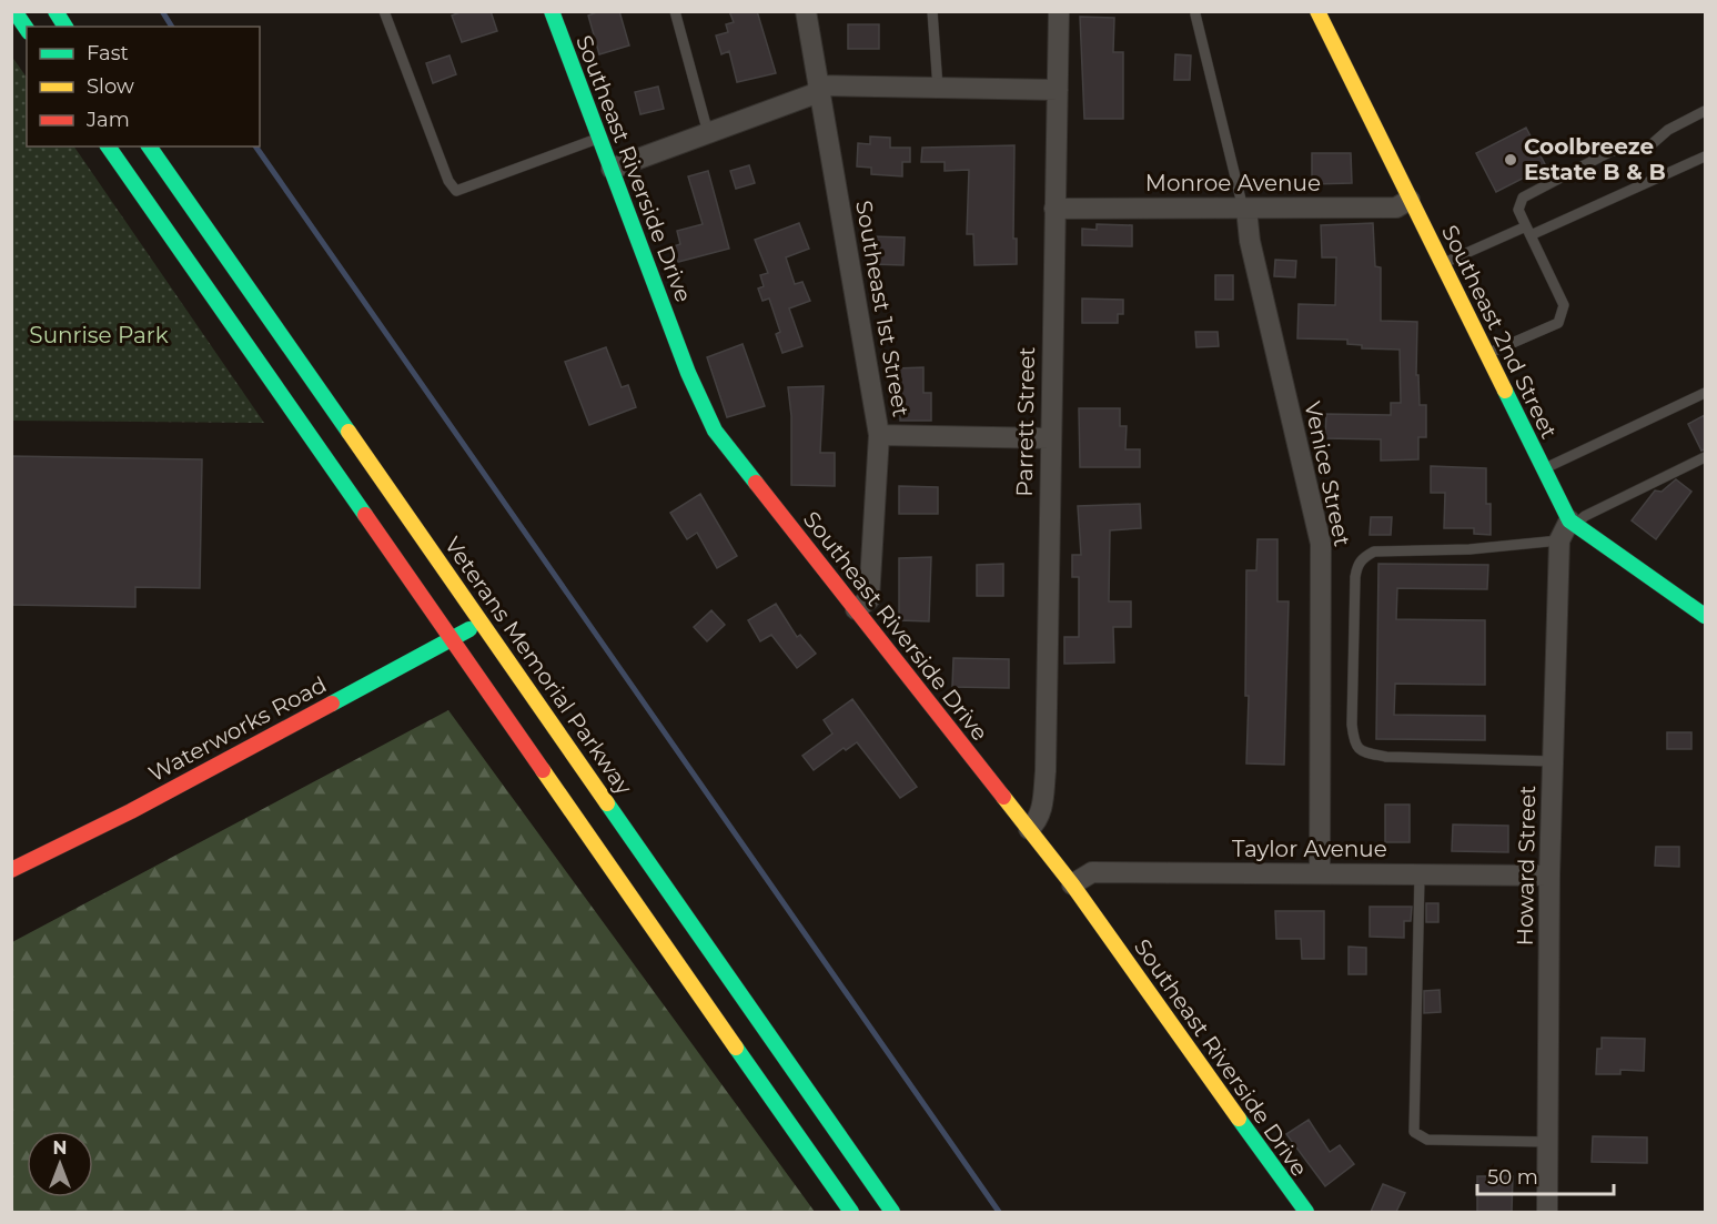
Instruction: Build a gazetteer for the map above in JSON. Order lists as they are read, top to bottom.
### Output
{
  "streets": {
    "main road": [
      "Southeast Riverside Drive",
      "Southeast 2nd Street",
      "Veterans Memorial Parkway",
      "Waterworks Road"
    ],
    "street": [
      "Monroe Avenue",
      "Southeast 1st Street",
      "Parrett Street",
      "Venice Street",
      "Taylor Avenue",
      "Howard Street"
    ]
  },
  "crossings": [
    ["Southeast Riverside Drive", "Southeast 1st Street"],
    ["Southeast Riverside Drive", "Parrett Street"],
    ["Southeast Riverside Drive", "Taylor Avenue"],
    ["Monroe Avenue", "Southeast 2nd Street"],
    ["Monroe Avenue", "Parrett Street"],
    ["Monroe Avenue", "Venice Street"],
    ["Southeast 2nd Street", "Howard Street"],
    ["Venice Street", "Taylor Avenue"],
    ["Veterans Memorial Parkway", "Waterworks Road"],
    ["Taylor Avenue", "Howard Street"]
  ],
  "parks": ["Sunrise Park"],
  "places": ["Coolbreeze Estate B & B"],
  "legend": ["Fast", "Slow", "Jam"],
  "scale_bar": "50 m",
  "north": "top"
}
